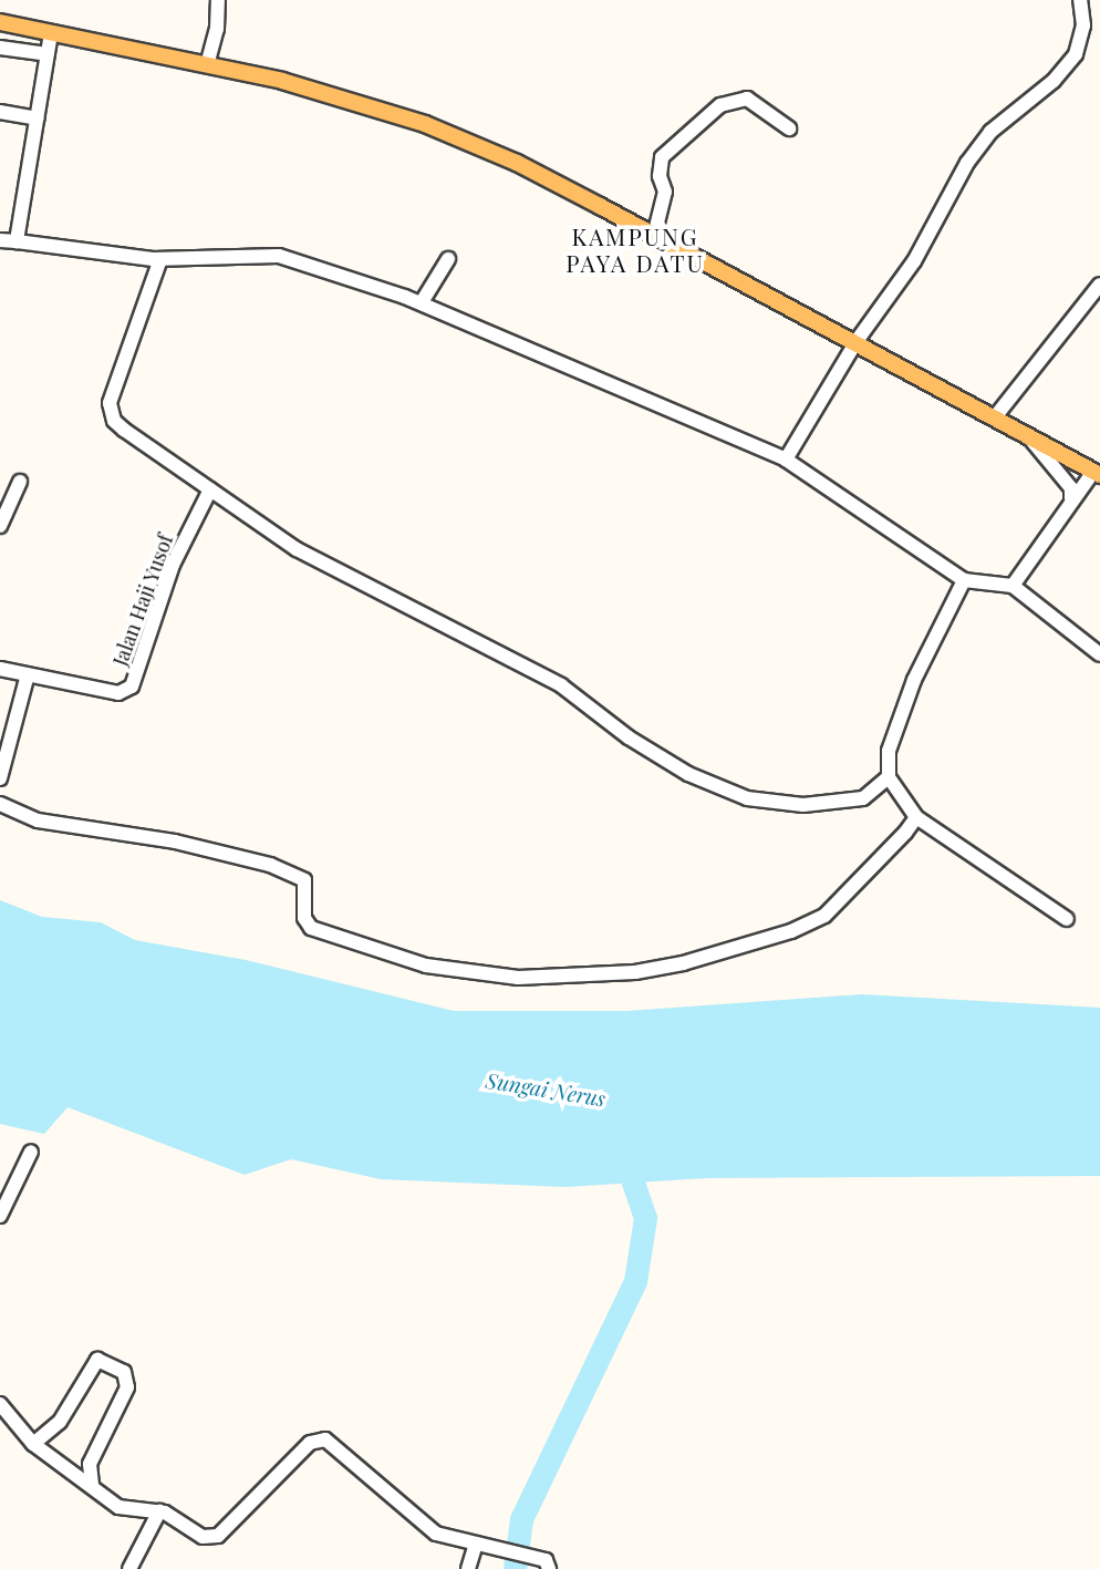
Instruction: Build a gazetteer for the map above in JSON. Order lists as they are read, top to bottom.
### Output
{
  "streets": {
    "street": ["Jalan Haji Yusof"]
  },
  "districts": ["KAMPUNG PAYA DATU"],
  "water": ["Sungai Nerus"]
}
